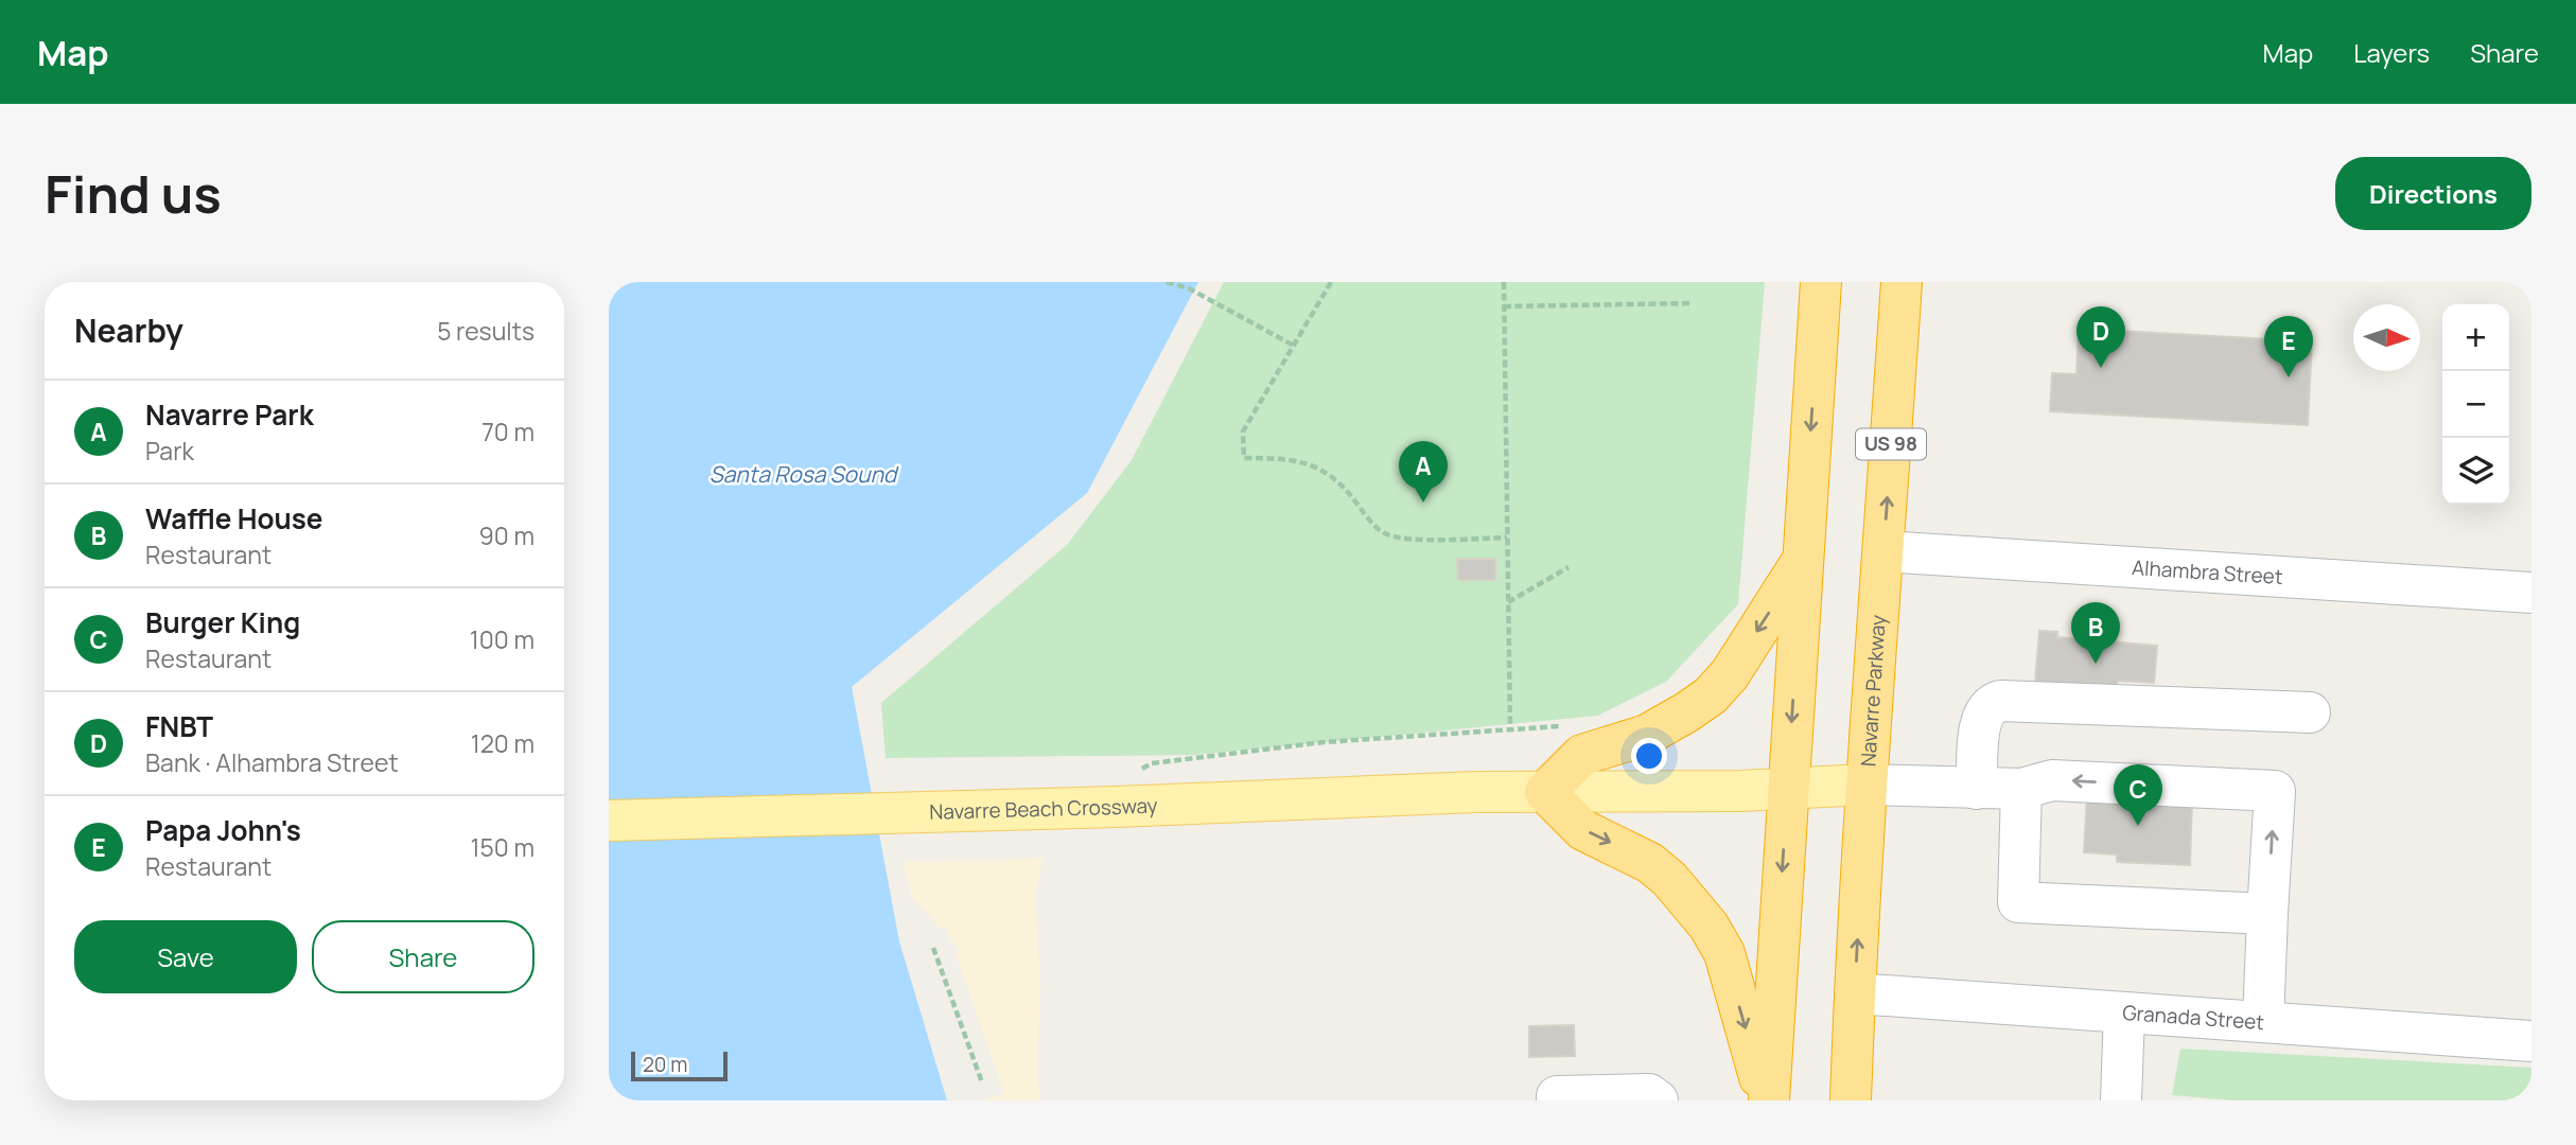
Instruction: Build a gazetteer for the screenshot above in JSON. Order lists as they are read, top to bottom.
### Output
{
  "streets": {
    "highway": ["US 98", "Navarre Parkway"],
    "main road": ["Navarre Beach Crossway"],
    "street": ["Alhambra Street", "Granada Street"]
  },
  "crossings": [
    ["Alhambra Street", "Navarre Parkway"],
    ["Navarre Parkway", "Navarre Beach Crossway"],
    ["Navarre Parkway", "Granada Street"]
  ],
  "water": ["Santa Rosa Sound"],
  "scale_bar": "20 m",
  "north": "right",
  "page": {
    "header": "Map",
    "nav": ["Map", "Layers", "Share"],
    "buttons": [
      "Directions",
      ["Save", "Share"]
    ],
    "title": "Find us",
    "heading": ["Nearby", "5 results"],
    "map_buttons": ["+", "−"],
    "pins": [
      "D",
      "E",
      "A",
      "B",
      "C"
    ],
    "list": [
      {
        "mark": "A",
        "name": "Navarre Park",
        "note": "Park",
        "value": "70 m"
      },
      {
        "mark": "B",
        "name": "Waffle House",
        "note": "Restaurant",
        "value": "90 m"
      },
      {
        "mark": "C",
        "name": "Burger King",
        "note": "Restaurant",
        "value": "100 m"
      },
      {
        "mark": "D",
        "name": "FNBT",
        "note": "Bank · Alhambra Street",
        "value": "120 m"
      },
      {
        "mark": "E",
        "name": "Papa John's",
        "note": "Restaurant",
        "value": "150 m"
      }
    ],
    "scale": "20 m"
  }
}
